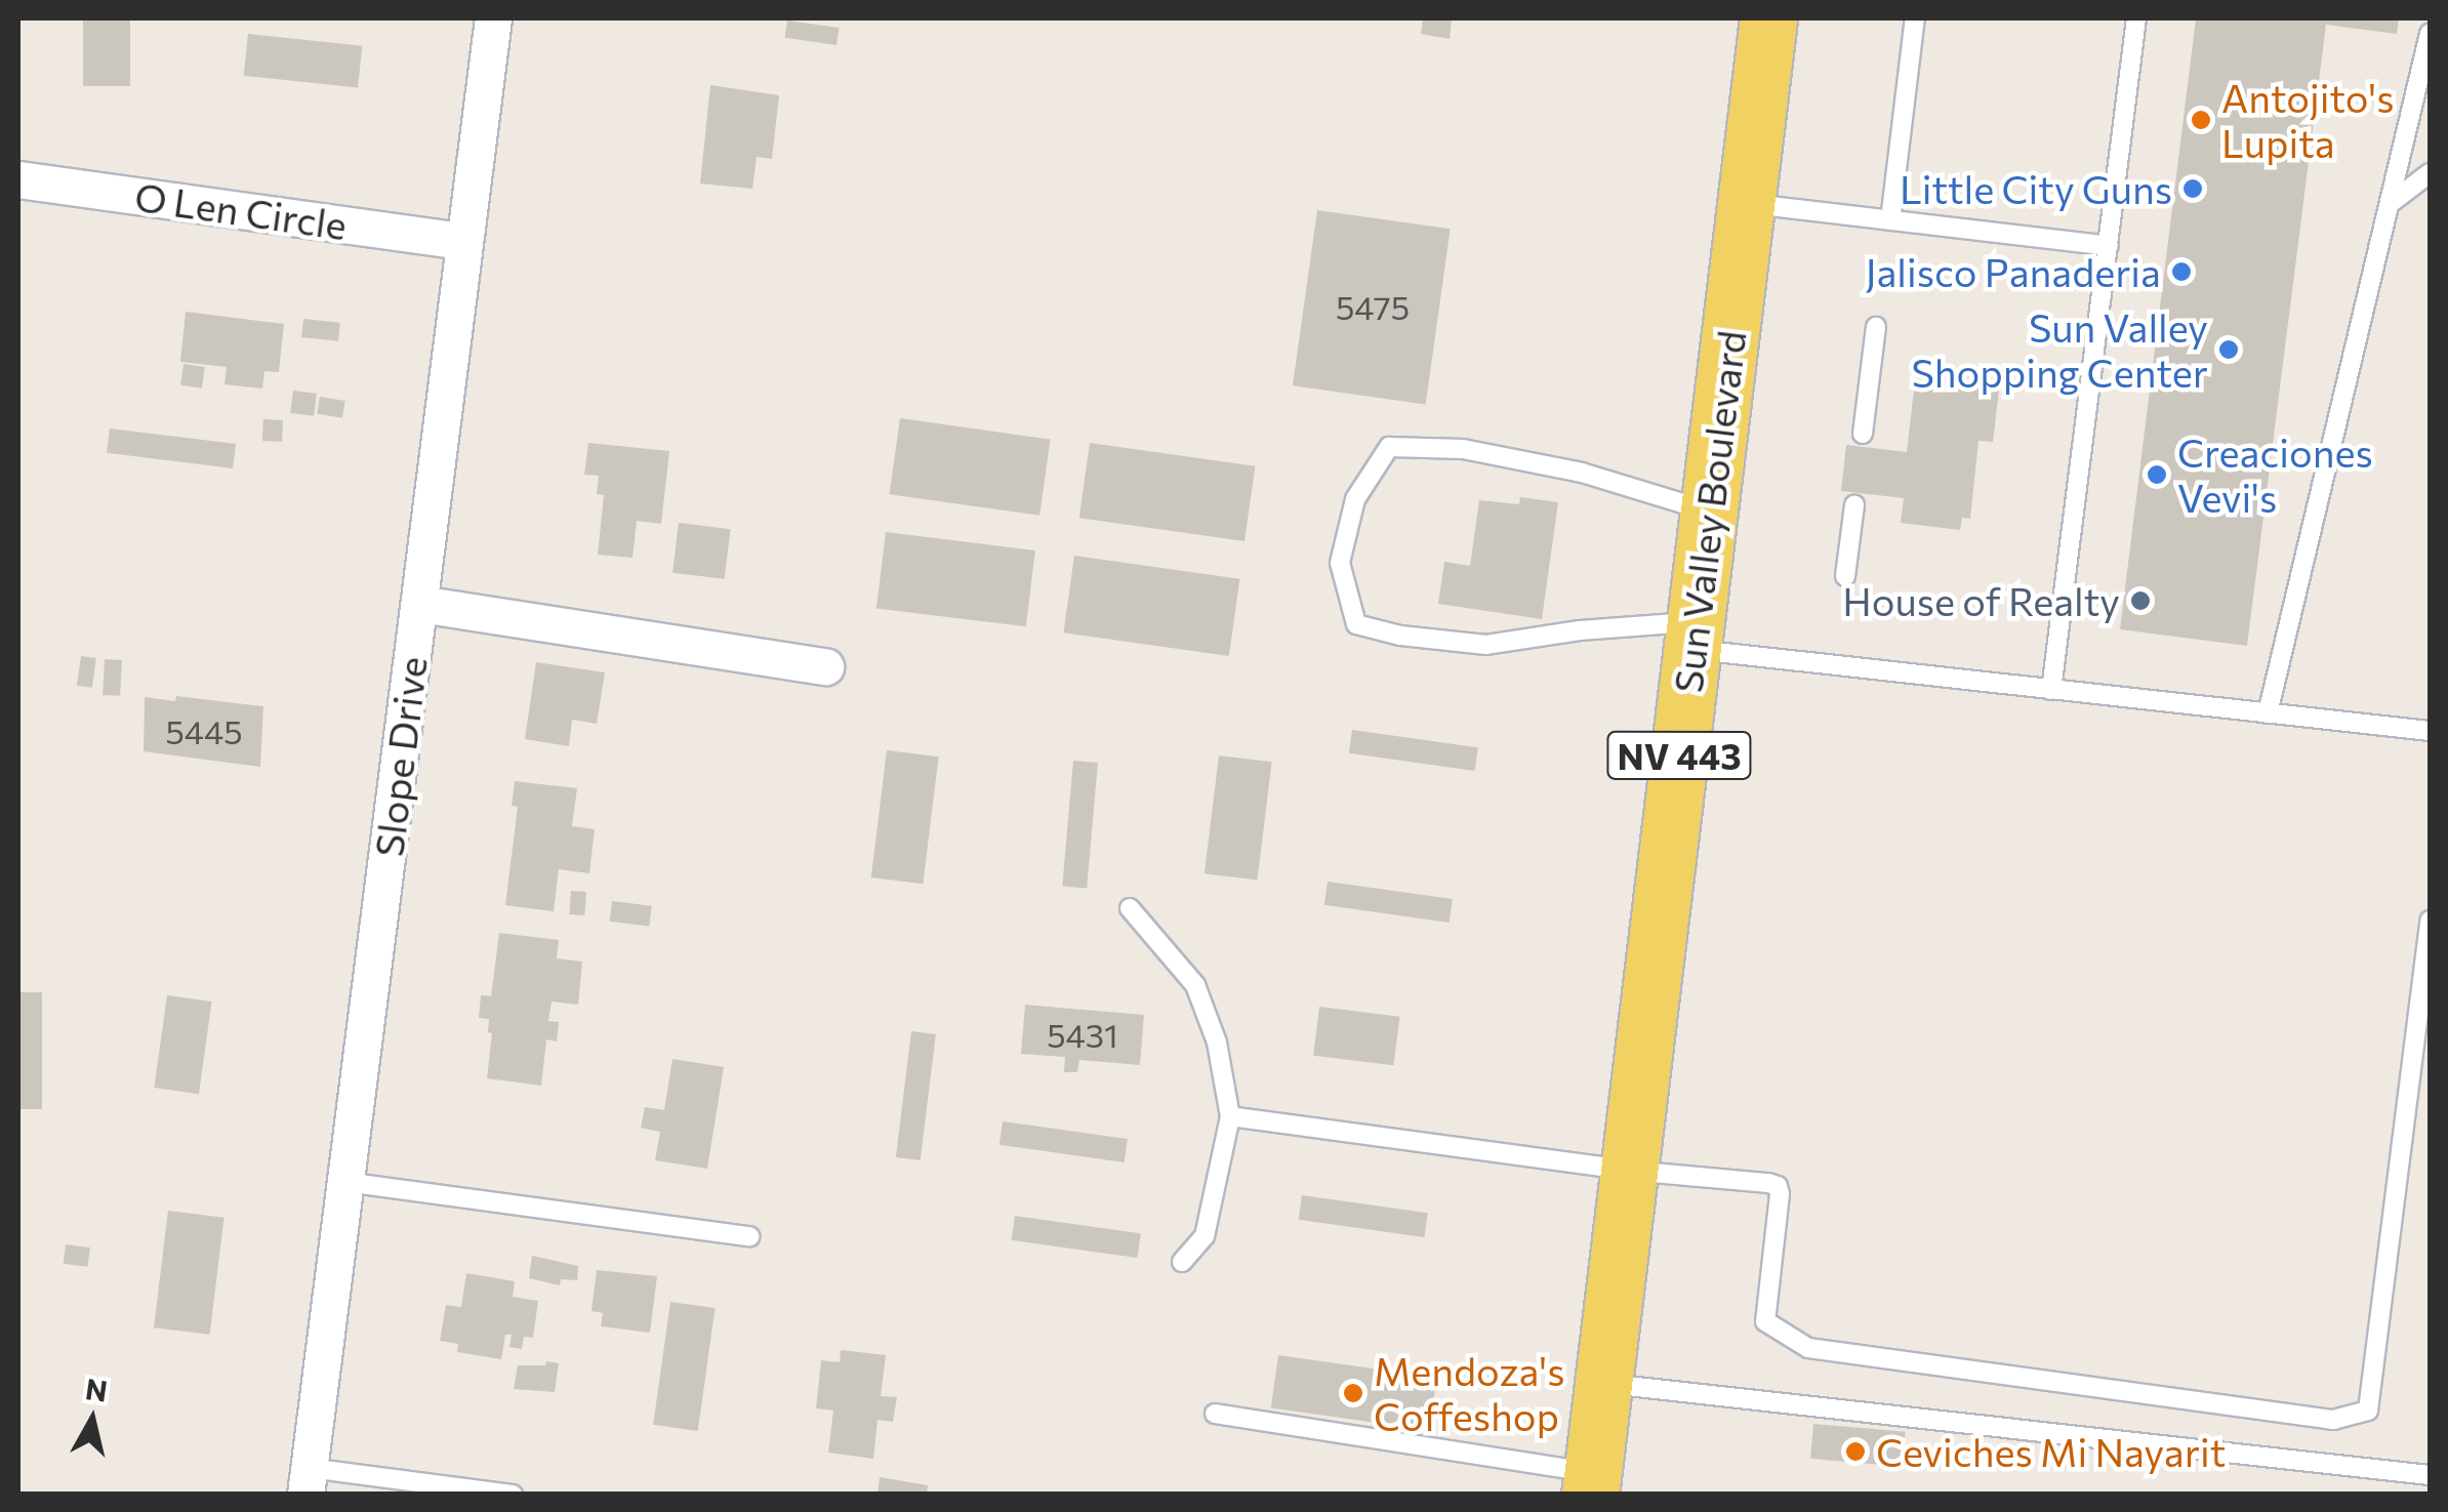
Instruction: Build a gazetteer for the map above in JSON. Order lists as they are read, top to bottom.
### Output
{
  "streets": {
    "main road": ["Sun Valley Boulevard", "NV 443"],
    "street": ["O Len Circle", "Slope Drive"]
  },
  "crossings": [
    ["O Len Circle", "Slope Drive"]
  ],
  "places": [
    "Antojito's Lupita",
    "Little City Guns",
    "Jalisco Panaderia",
    "Sun Valley Shopping Center",
    "Creaciones Vevi's",
    "House of Realty",
    "Mendoza's Coffeshop",
    "Ceviches Mi Nayarit"
  ],
  "house_numbers": ["5475", "5445", "5431"],
  "north": "top"
}
